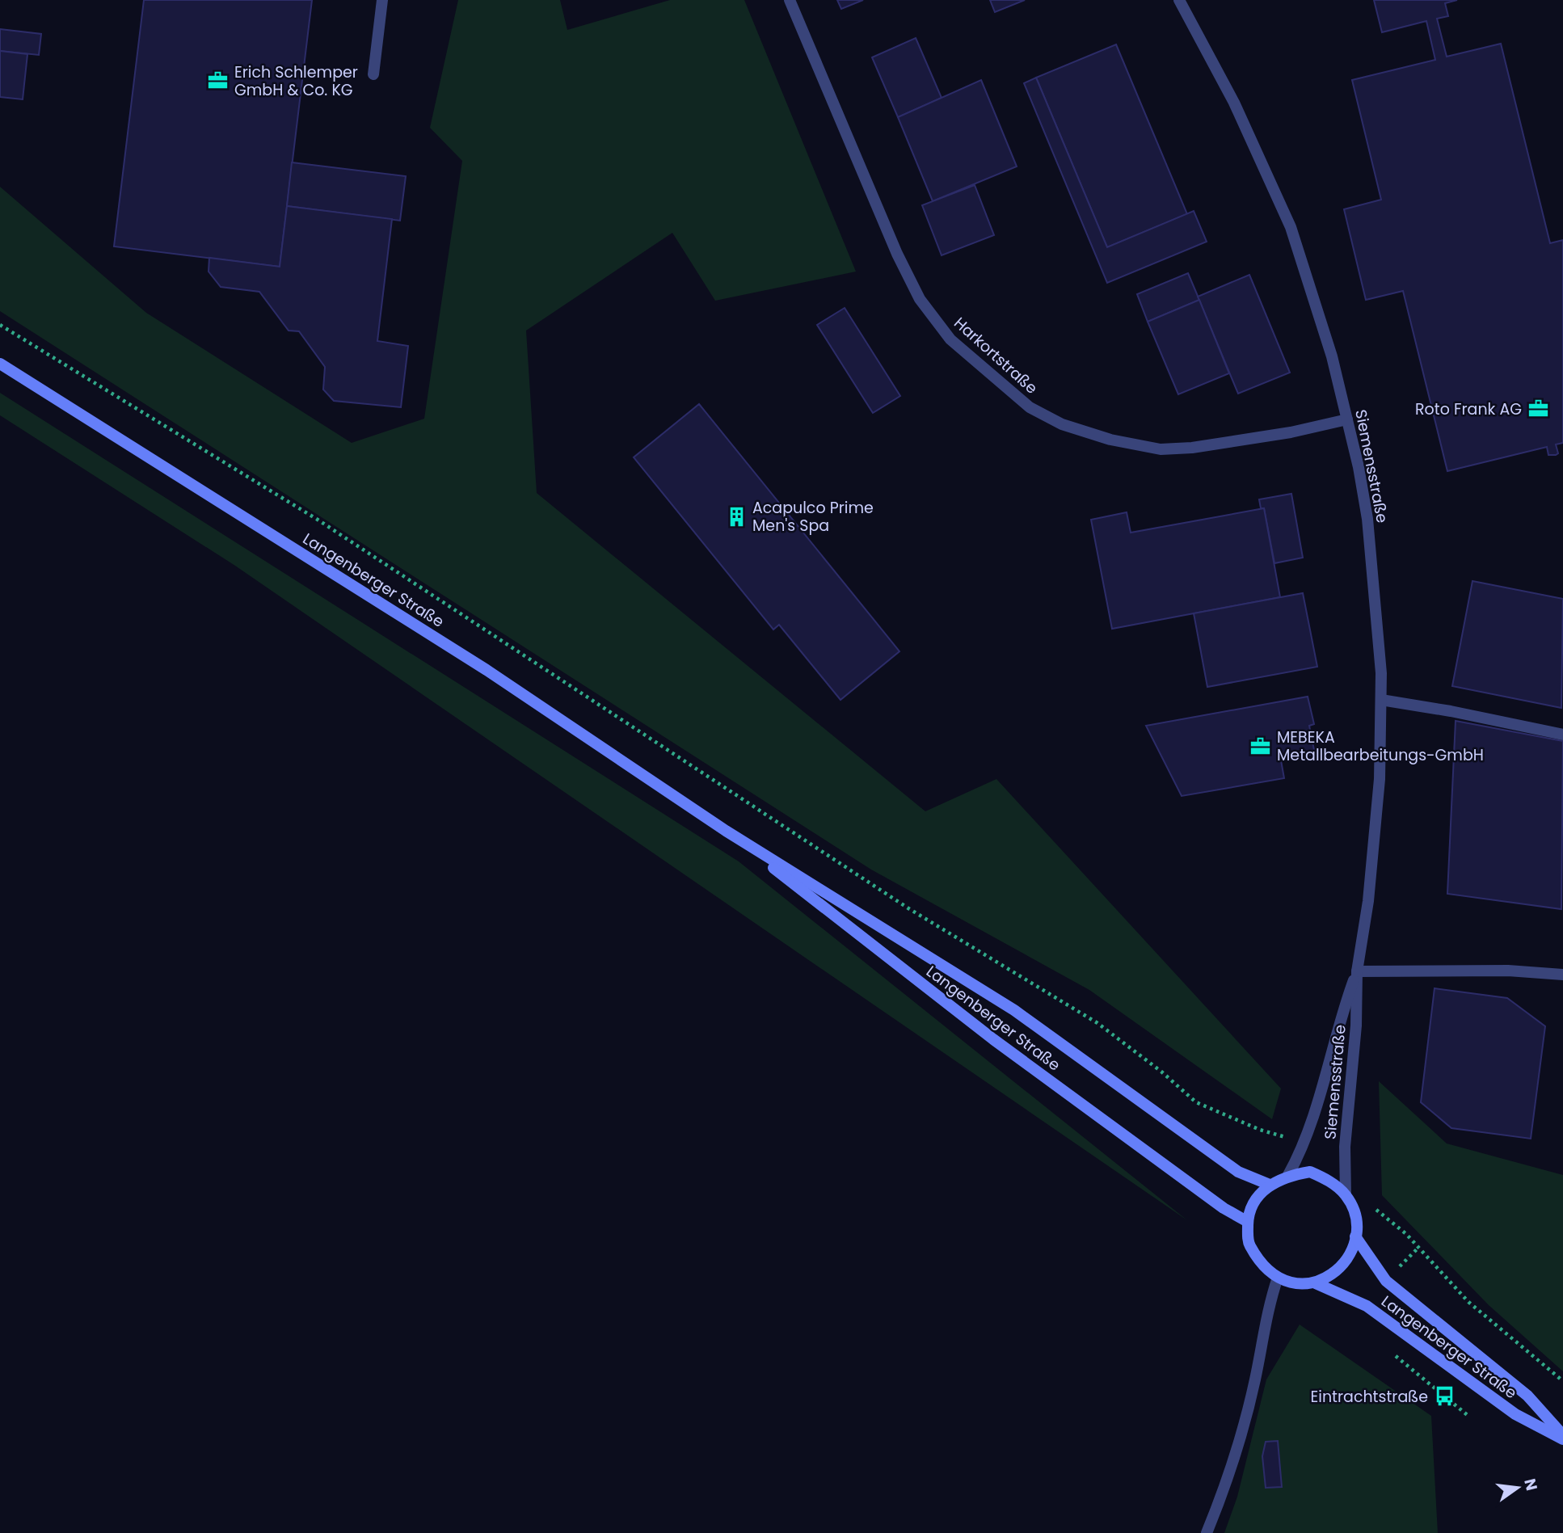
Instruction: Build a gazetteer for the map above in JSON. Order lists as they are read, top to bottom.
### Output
{
  "streets": {
    "main road": ["Langenberger Straße"],
    "street": ["Harkortstraße", "Siemensstraße"]
  },
  "crossings": [
    ["Harkortstraße", "Siemensstraße"],
    ["Siemensstraße", "Langenberger Straße"]
  ],
  "places": {
    "office": ["Erich Schlemper GmbH & Co. KG", "Roto Frank AG", "MEBEKA Metallbearbeitungs-GmbH"],
    "building": ["Acapulco Prime Men's Spa"],
    "bus stop": ["Eintrachtstraße"]
  },
  "north": "right"
}
